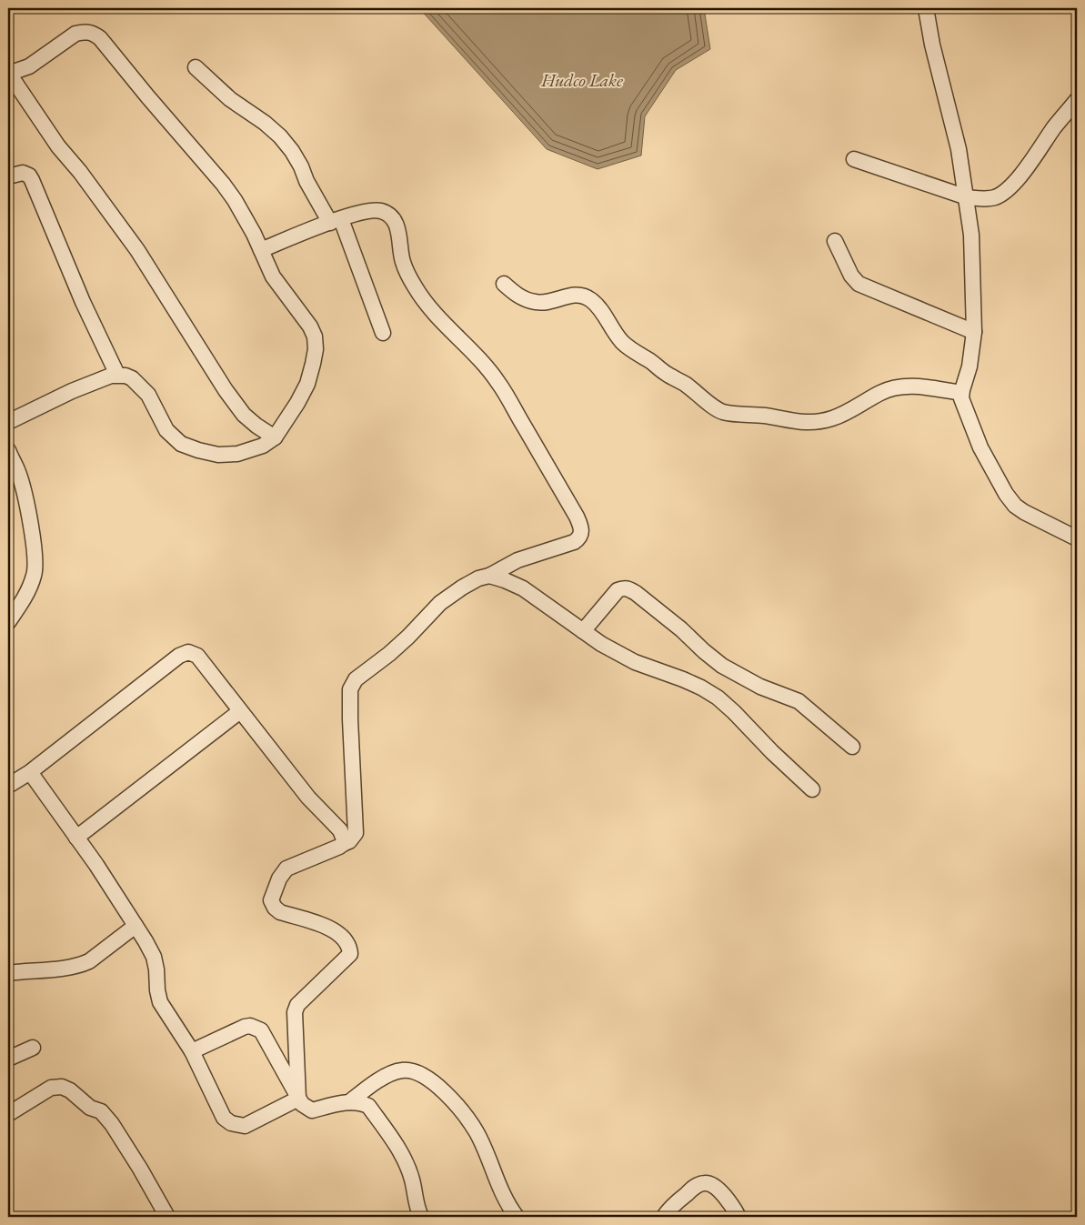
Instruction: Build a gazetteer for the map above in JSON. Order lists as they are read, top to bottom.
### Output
{
  "water": ["Hudco Lake"]
}
